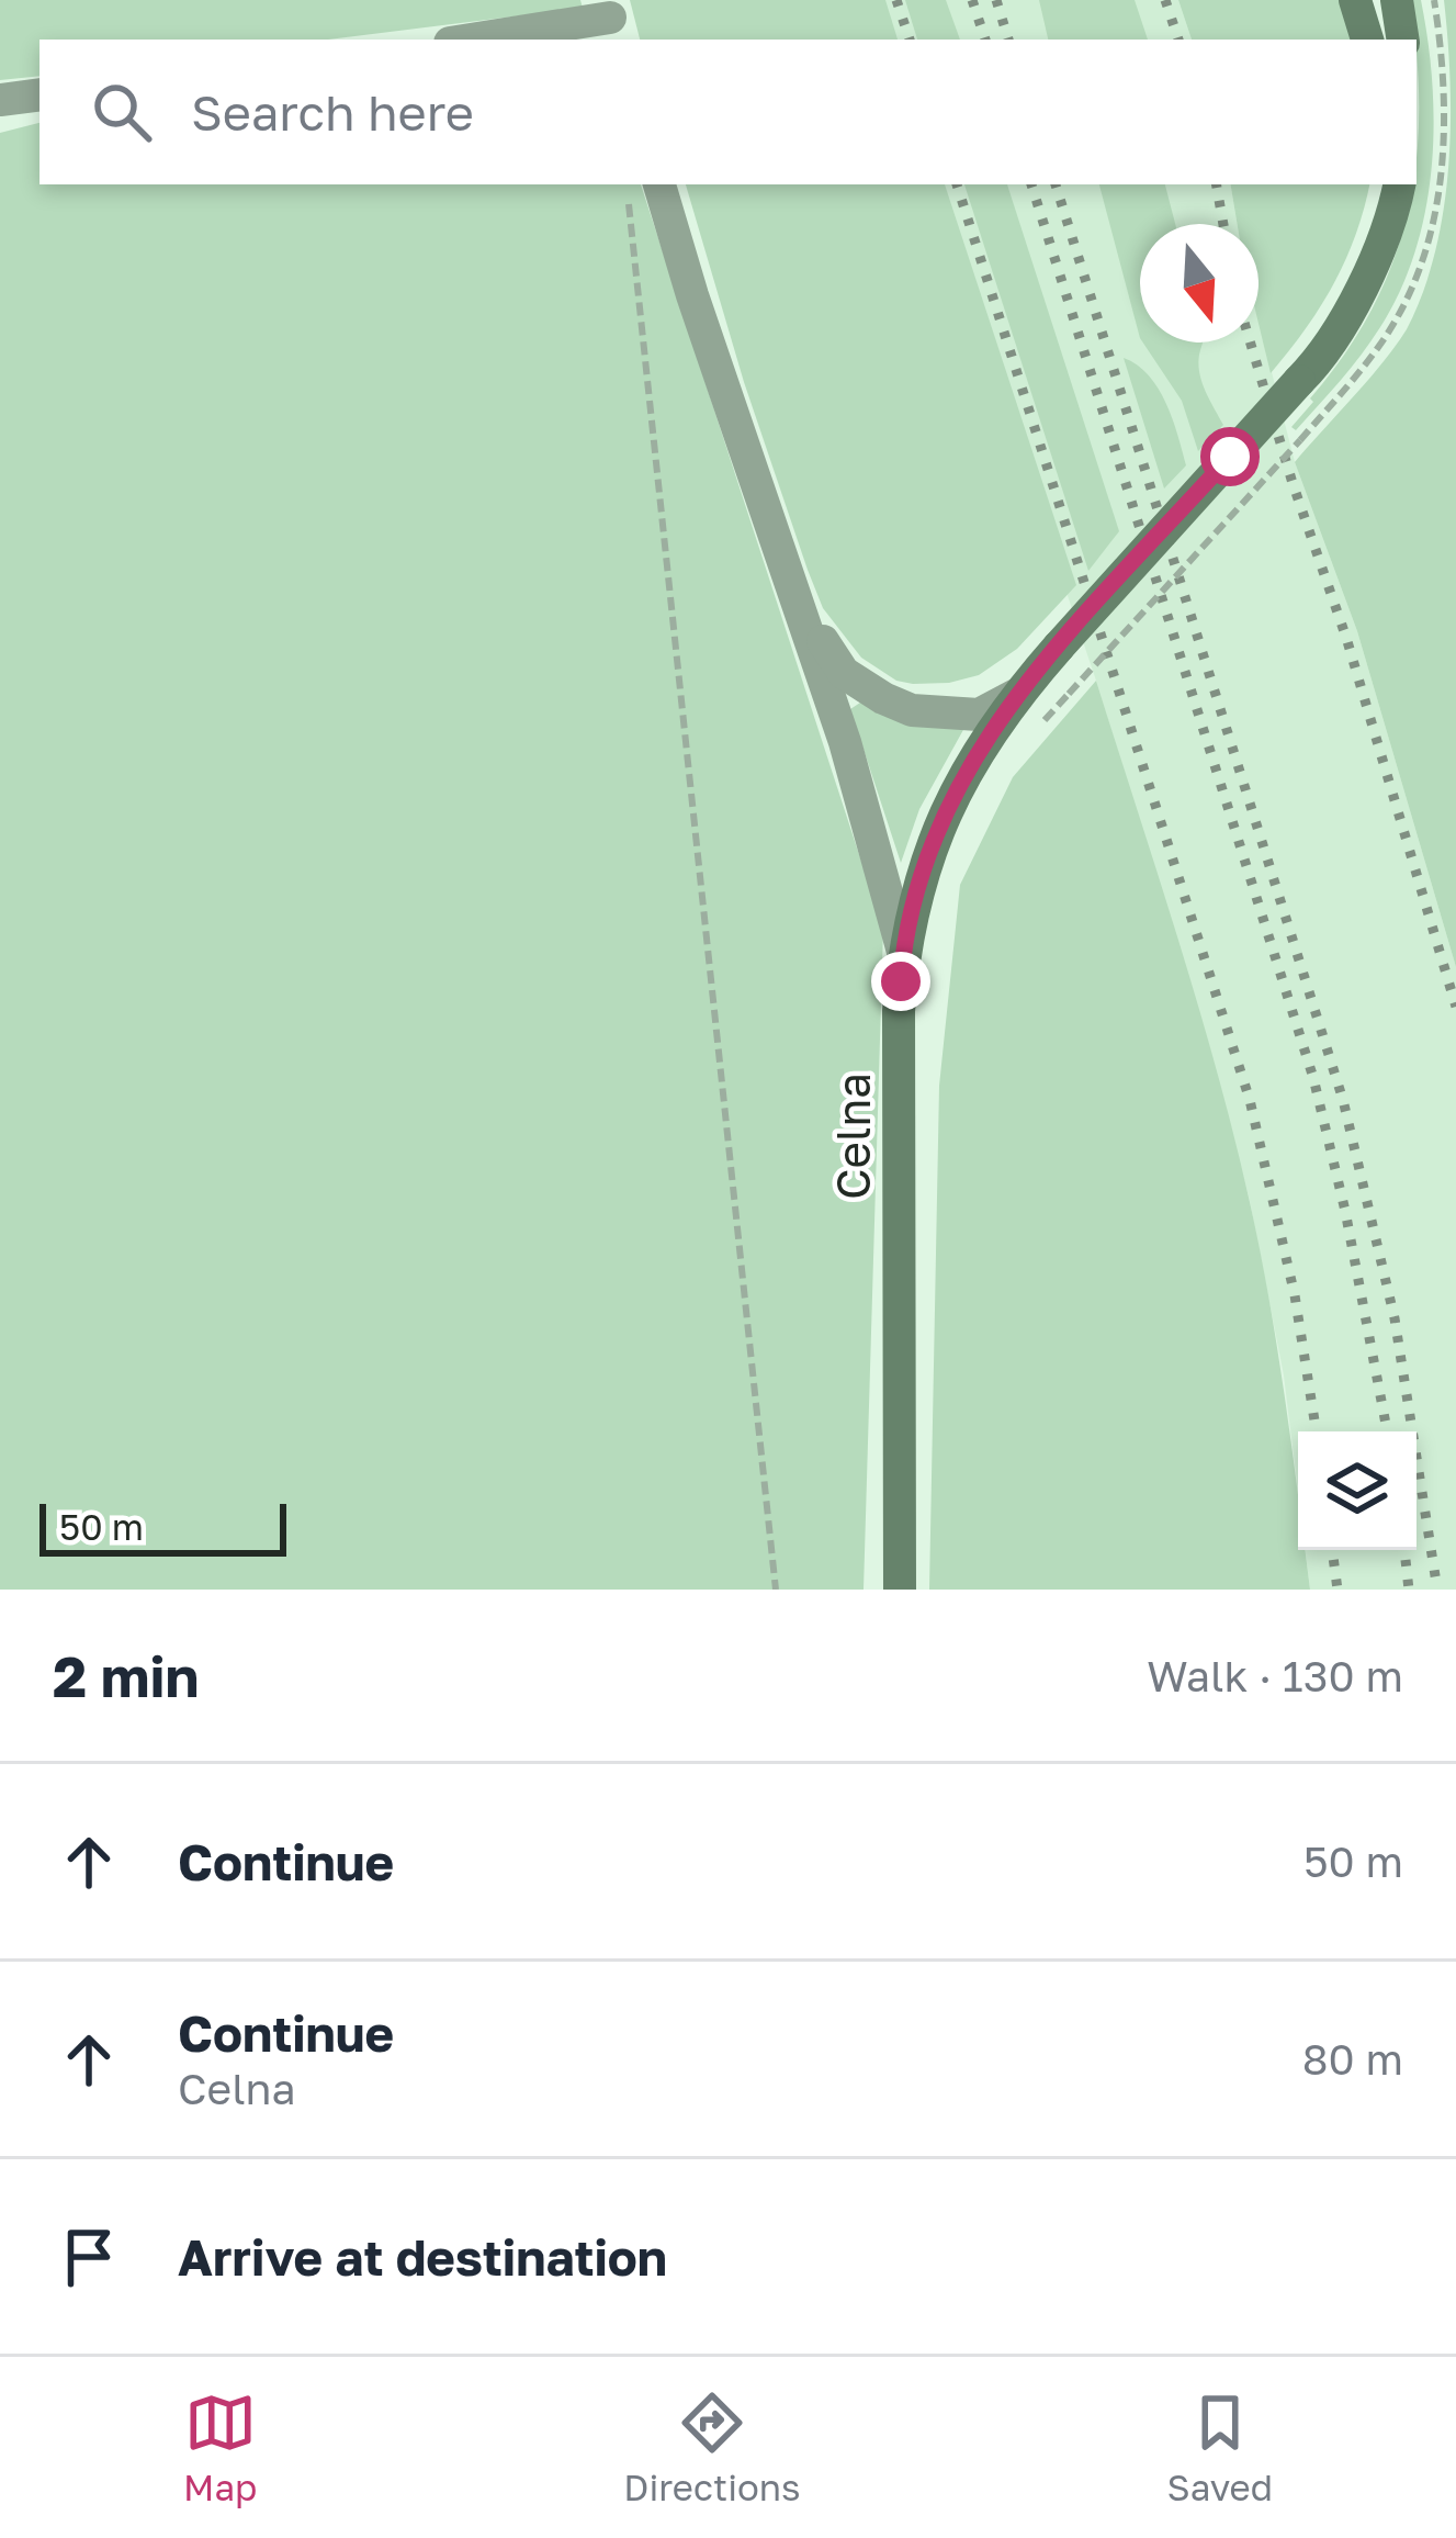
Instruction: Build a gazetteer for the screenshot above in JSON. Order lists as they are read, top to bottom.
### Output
{
  "streets": {
    "street": ["Celna"]
  },
  "scale_bar": "50 m",
  "north": "bottom",
  "page": {
    "search": "Search here",
    "scale": "50 m",
    "heading": ["2 min", "Walk · 130 m"],
    "list": [
      ["Continue", "50 m"],
      ["Continue", "Celna", "80 m"],
      "Arrive at destination"
    ],
    "nav": ["Map", "Directions", "Saved"]
  }
}
